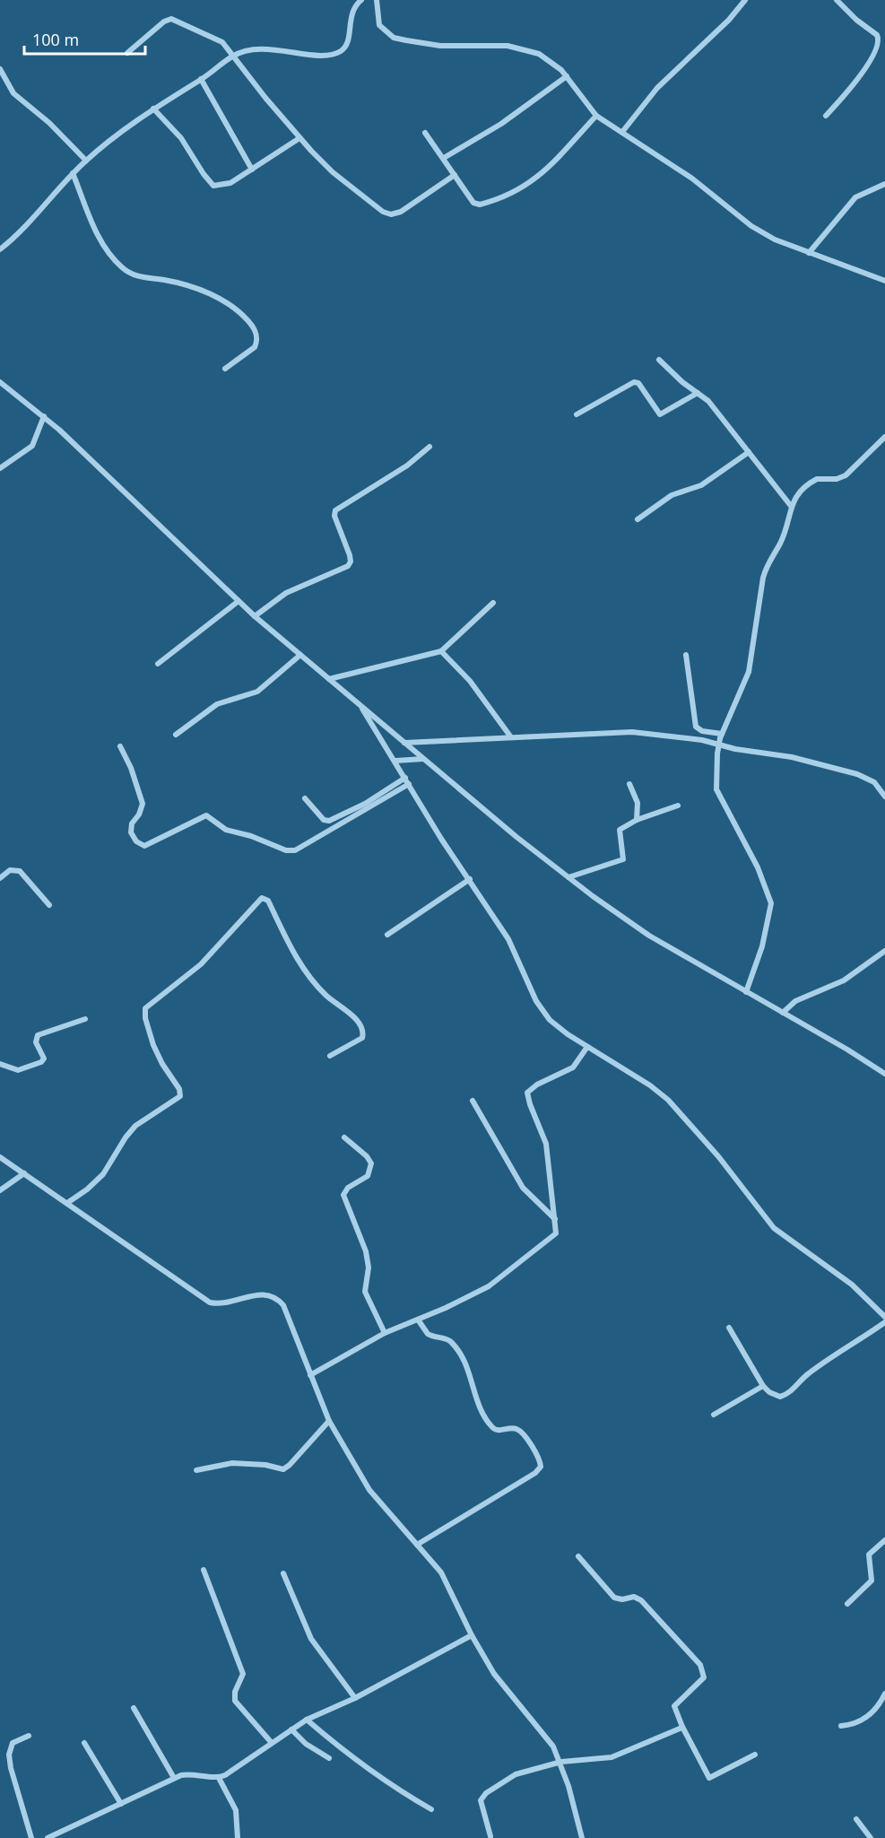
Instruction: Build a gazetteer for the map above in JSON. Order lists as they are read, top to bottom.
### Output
{
  "scale_bar": "100 m"
}
